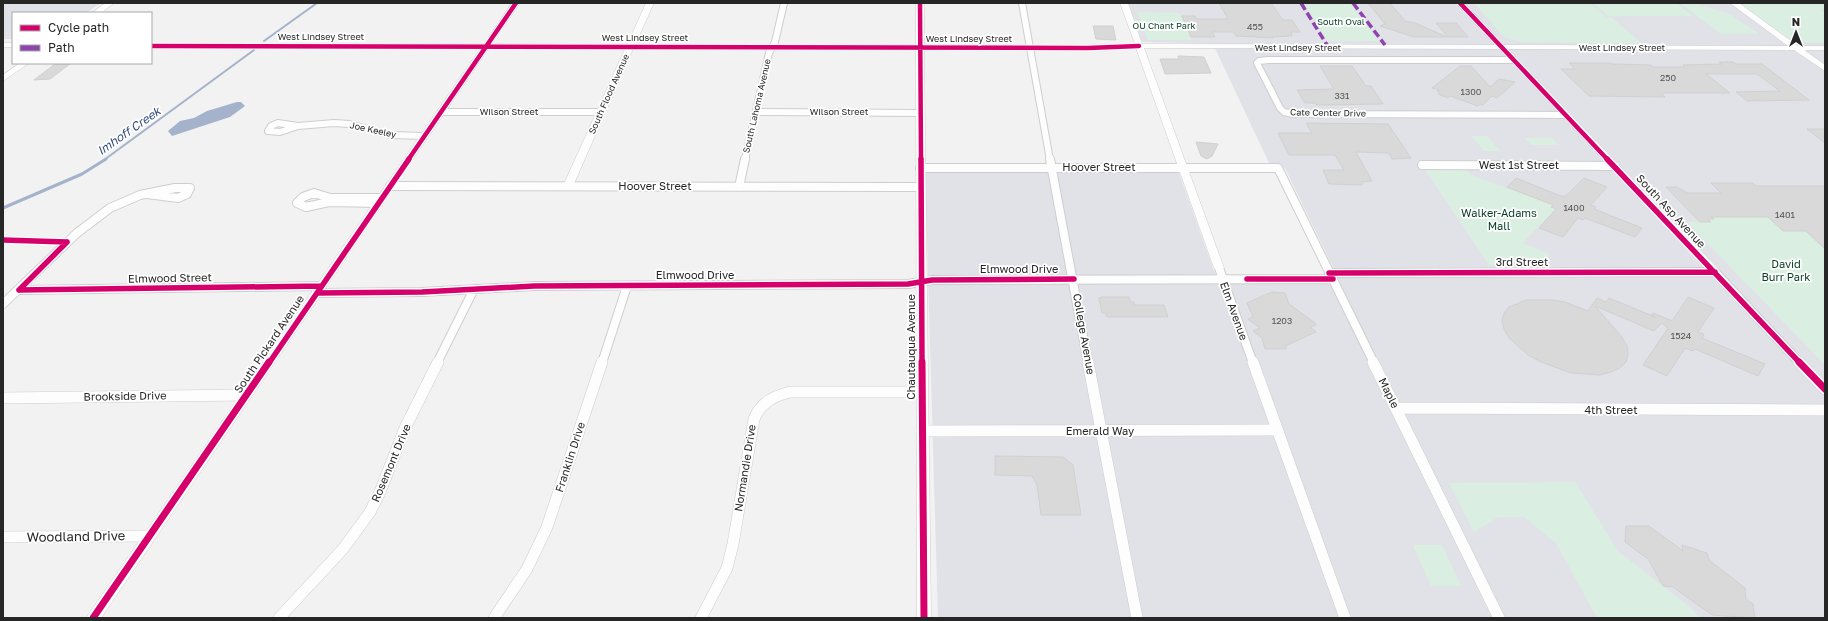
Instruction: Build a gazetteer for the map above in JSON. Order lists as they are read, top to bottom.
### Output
{
  "streets": {
    "street": [
      "West Lindsey Street",
      "South Flood Avenue",
      "South Lahoma Avenue",
      "Wilson Street",
      "Cate Center Drive",
      "Joe Keeley",
      "West 1st Street",
      "Hoover Street",
      "South Asp Avenue",
      "3rd Street",
      "Elmwood Drive",
      "Elmwood Street",
      "Elm Avenue",
      "College Avenue",
      "South Pickard Avenue",
      "Chautauqua Avenue",
      "Maple",
      "Brookside Drive",
      "4th Street",
      "Emerald Way",
      "Franklin Drive",
      "Rosemont Drive",
      "Normandie Drive",
      "Woodland Drive"
    ]
  },
  "crossings": [
    ["West Lindsey Street", "South Flood Avenue"],
    ["West Lindsey Street", "South Lahoma Avenue"],
    ["West Lindsey Street", "South Asp Avenue"],
    ["West Lindsey Street", "Elm Avenue"],
    ["West Lindsey Street", "College Avenue"],
    ["West Lindsey Street", "South Pickard Avenue"],
    ["West Lindsey Street", "Chautauqua Avenue"],
    ["South Flood Avenue", "Wilson Street"],
    ["South Flood Avenue", "Hoover Street"],
    ["South Lahoma Avenue", "Wilson Street"],
    ["South Lahoma Avenue", "Hoover Street"],
    ["Wilson Street", "South Pickard Avenue"],
    ["Wilson Street", "Chautauqua Avenue"],
    ["Cate Center Drive", "South Asp Avenue"],
    ["Joe Keeley", "South Pickard Avenue"],
    ["West 1st Street", "South Asp Avenue"],
    ["Hoover Street", "Elm Avenue"],
    ["Hoover Street", "College Avenue"],
    ["Hoover Street", "South Pickard Avenue"],
    ["Hoover Street", "Chautauqua Avenue"],
    ["Hoover Street", "Maple"],
    ["South Asp Avenue", "3rd Street"],
    ["3rd Street", "Elmwood Drive"],
    ["3rd Street", "Maple"],
    ["Elmwood Drive", "Elmwood Street"],
    ["Elmwood Drive", "Elm Avenue"],
    ["Elmwood Drive", "College Avenue"],
    ["Elmwood Drive", "South Pickard Avenue"],
    ["Elmwood Drive", "Chautauqua Avenue"],
    ["Elmwood Drive", "Maple"],
    ["Elmwood Drive", "Franklin Drive"],
    ["Elmwood Drive", "Rosemont Drive"],
    ["Elmwood Street", "South Pickard Avenue"],
    ["Elm Avenue", "Emerald Way"],
    ["College Avenue", "Emerald Way"],
    ["South Pickard Avenue", "Brookside Drive"],
    ["South Pickard Avenue", "Woodland Drive"],
    ["Chautauqua Avenue", "Emerald Way"],
    ["Chautauqua Avenue", "Normandie Drive"],
    ["Maple", "4th Street"]
  ],
  "water": ["Imhoff Creek"],
  "parks": [
    "South Oval",
    "OU Chant Park",
    "Walker-Adams Mall",
    "David Burr Park"
  ],
  "house_numbers": [
    "455",
    "250",
    "1300",
    "331",
    "1400",
    "1401",
    "1203",
    "1524"
  ],
  "legend": ["Cycle path", "Path"],
  "north": "top"
}
